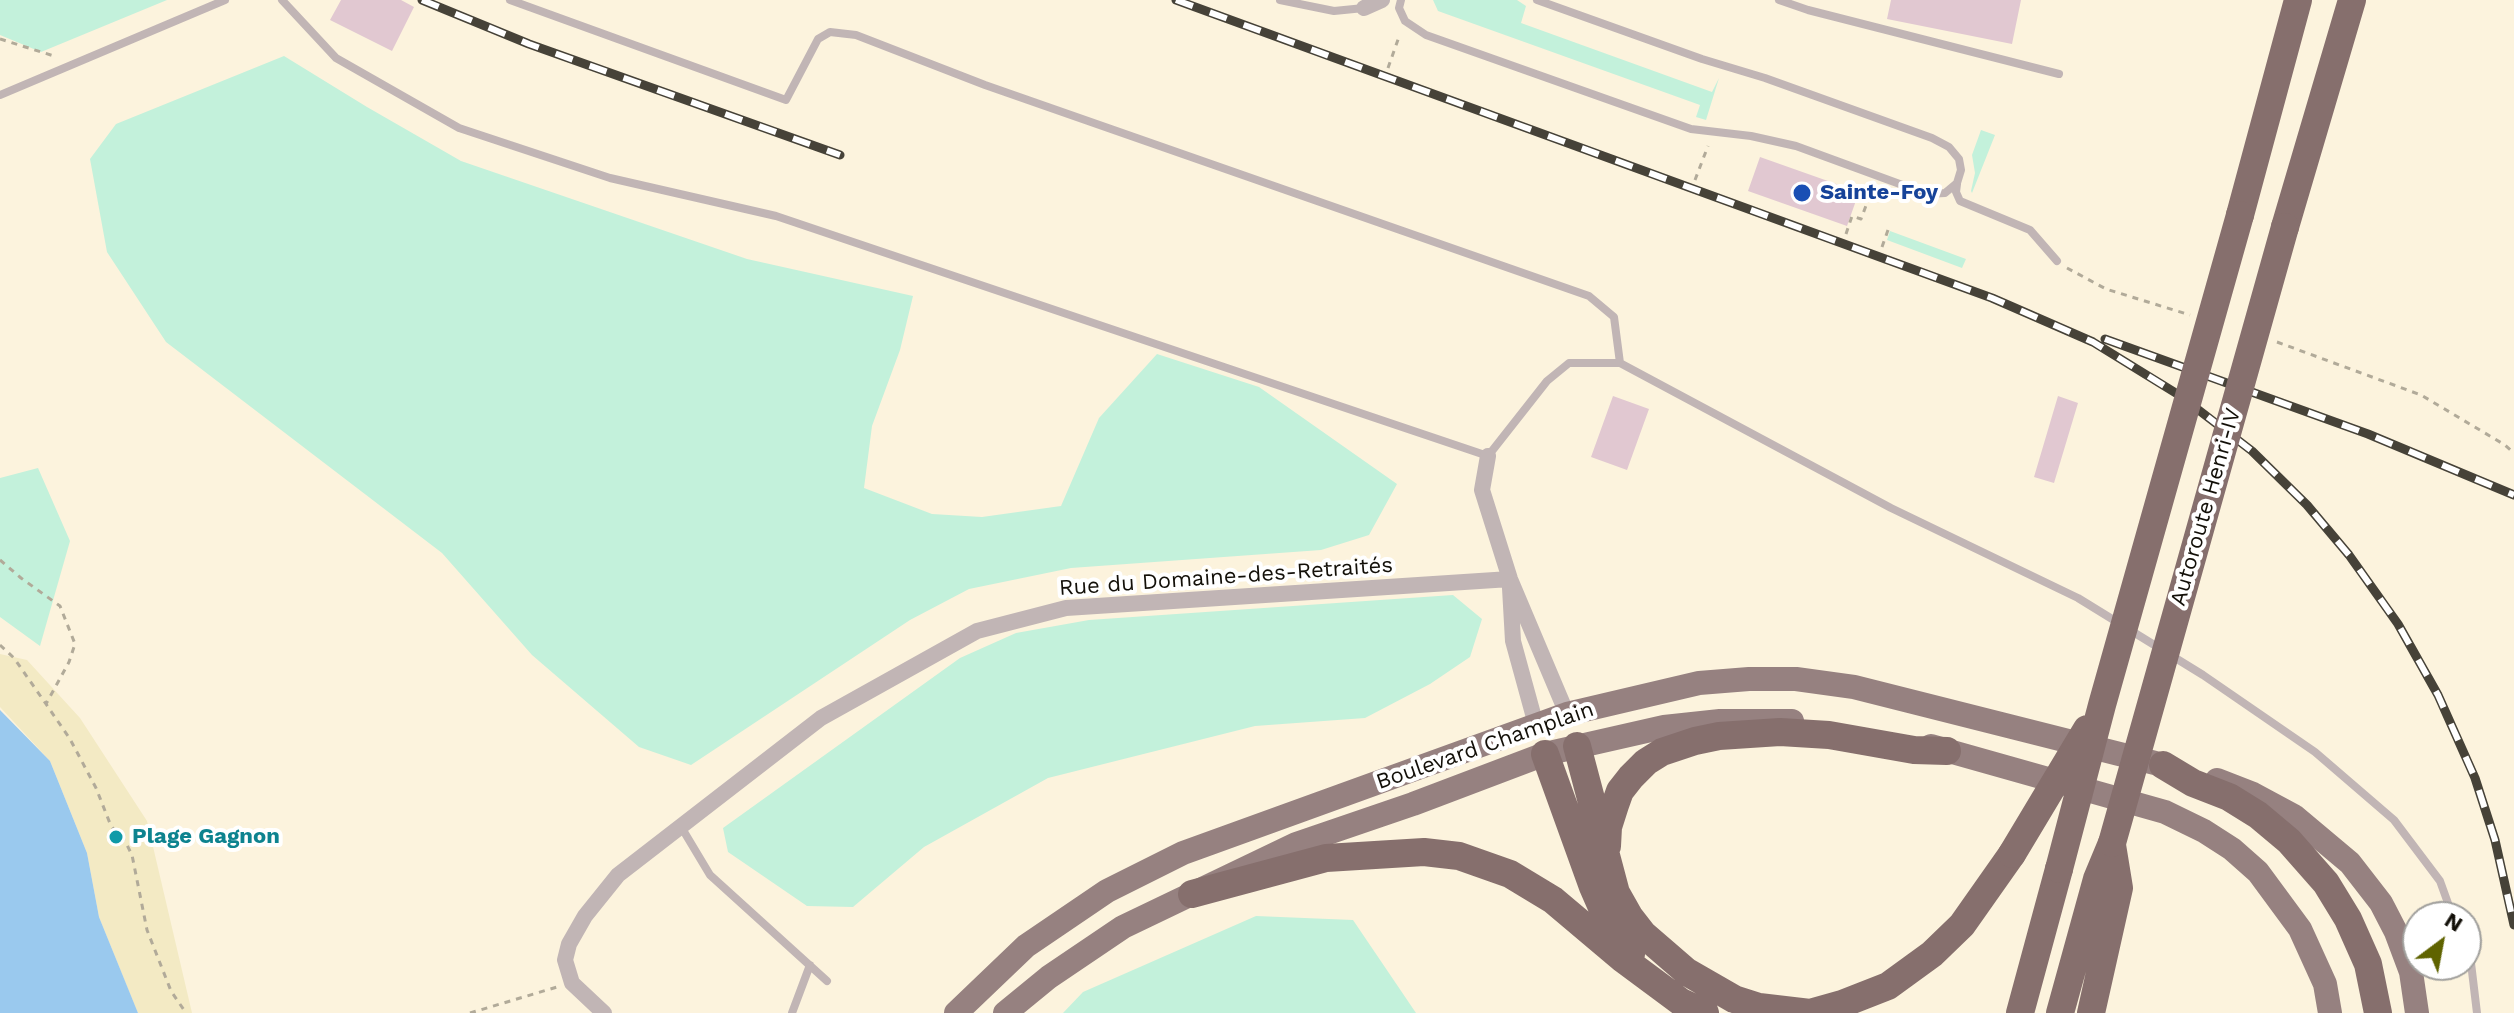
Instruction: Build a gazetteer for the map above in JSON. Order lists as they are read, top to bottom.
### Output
{
  "streets": {
    "highway": ["Autoroute Henri-IV"],
    "main road": ["Boulevard Champlain"],
    "street": ["Rue du Domaine-des-Retraités"]
  },
  "places": ["Sainte-Foy", "Plage Gagnon"],
  "north": "top right"
}
